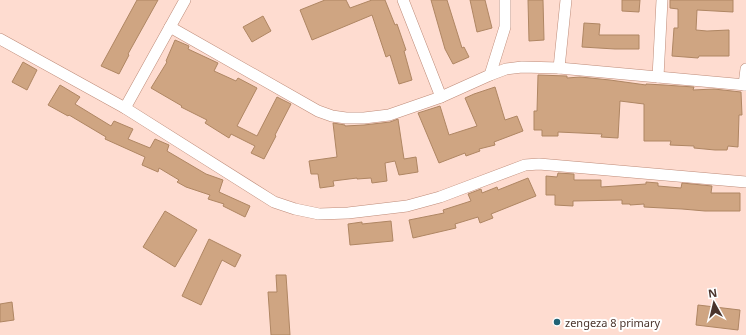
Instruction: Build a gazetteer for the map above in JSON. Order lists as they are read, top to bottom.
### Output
{
  "places": ["zengeza 8 primary"],
  "north": "top"
}
